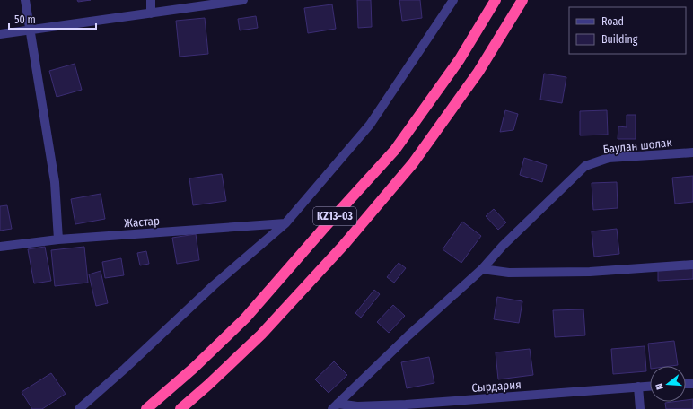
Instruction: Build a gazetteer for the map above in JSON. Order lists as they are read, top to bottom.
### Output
{
  "streets": {
    "highway": ["KZ13-03"],
    "street": ["Баулан шолак", "Жастар", "Сырдария"]
  },
  "legend": ["Road", "Building"],
  "scale_bar": "50 m",
  "north": "left"
}
